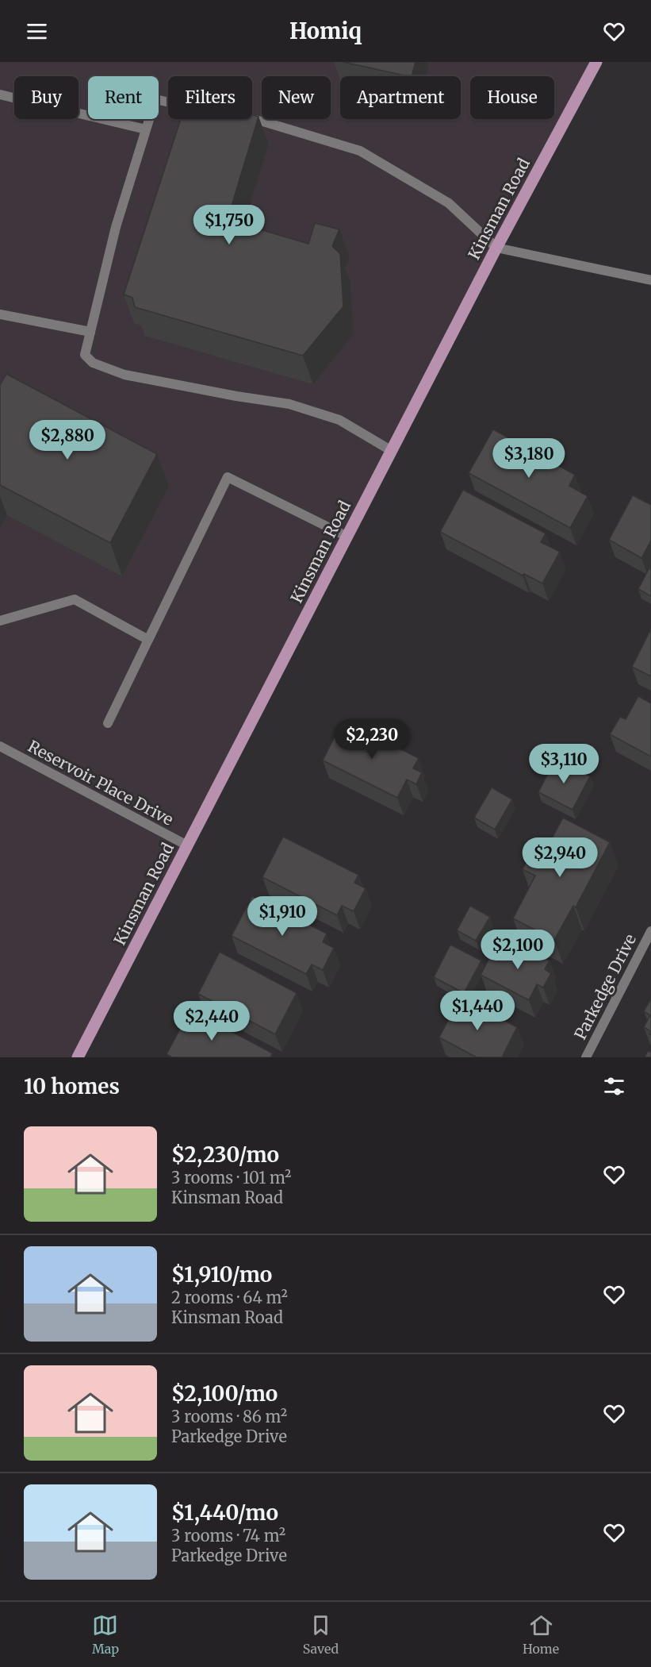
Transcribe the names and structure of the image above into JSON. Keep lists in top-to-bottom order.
{
  "streets": {
    "main road": ["Kinsman Road"],
    "street": ["Reservoir Place Drive", "Parkedge Drive"]
  },
  "crossings": [
    ["Kinsman Road", "Reservoir Place Drive"]
  ],
  "page": {
    "header": "Homiq",
    "chip": [
      "Buy",
      "Rent",
      "Filters",
      "New",
      "Apartment",
      "House"
    ],
    "price": [
      "$1,750",
      "$2,880",
      "$3,180",
      "$2,230",
      "$3,110",
      "$2,940",
      "$1,910",
      "$2,100",
      "$1,440",
      "$2,440"
    ],
    "heading": "10 homes",
    "list": [
      {
        "name": "$2,230/mo",
        "note": "3 rooms · 101 m² · Kinsman Road"
      },
      {
        "name": "$1,910/mo",
        "note": "2 rooms · 64 m² · Kinsman Road"
      },
      {
        "name": "$2,100/mo",
        "note": "3 rooms · 86 m² · Parkedge Drive"
      },
      {
        "name": "$1,440/mo",
        "note": "3 rooms · 74 m² · Parkedge Drive"
      }
    ],
    "tabs": ["Map", "Saved", "Home"]
  }
}
